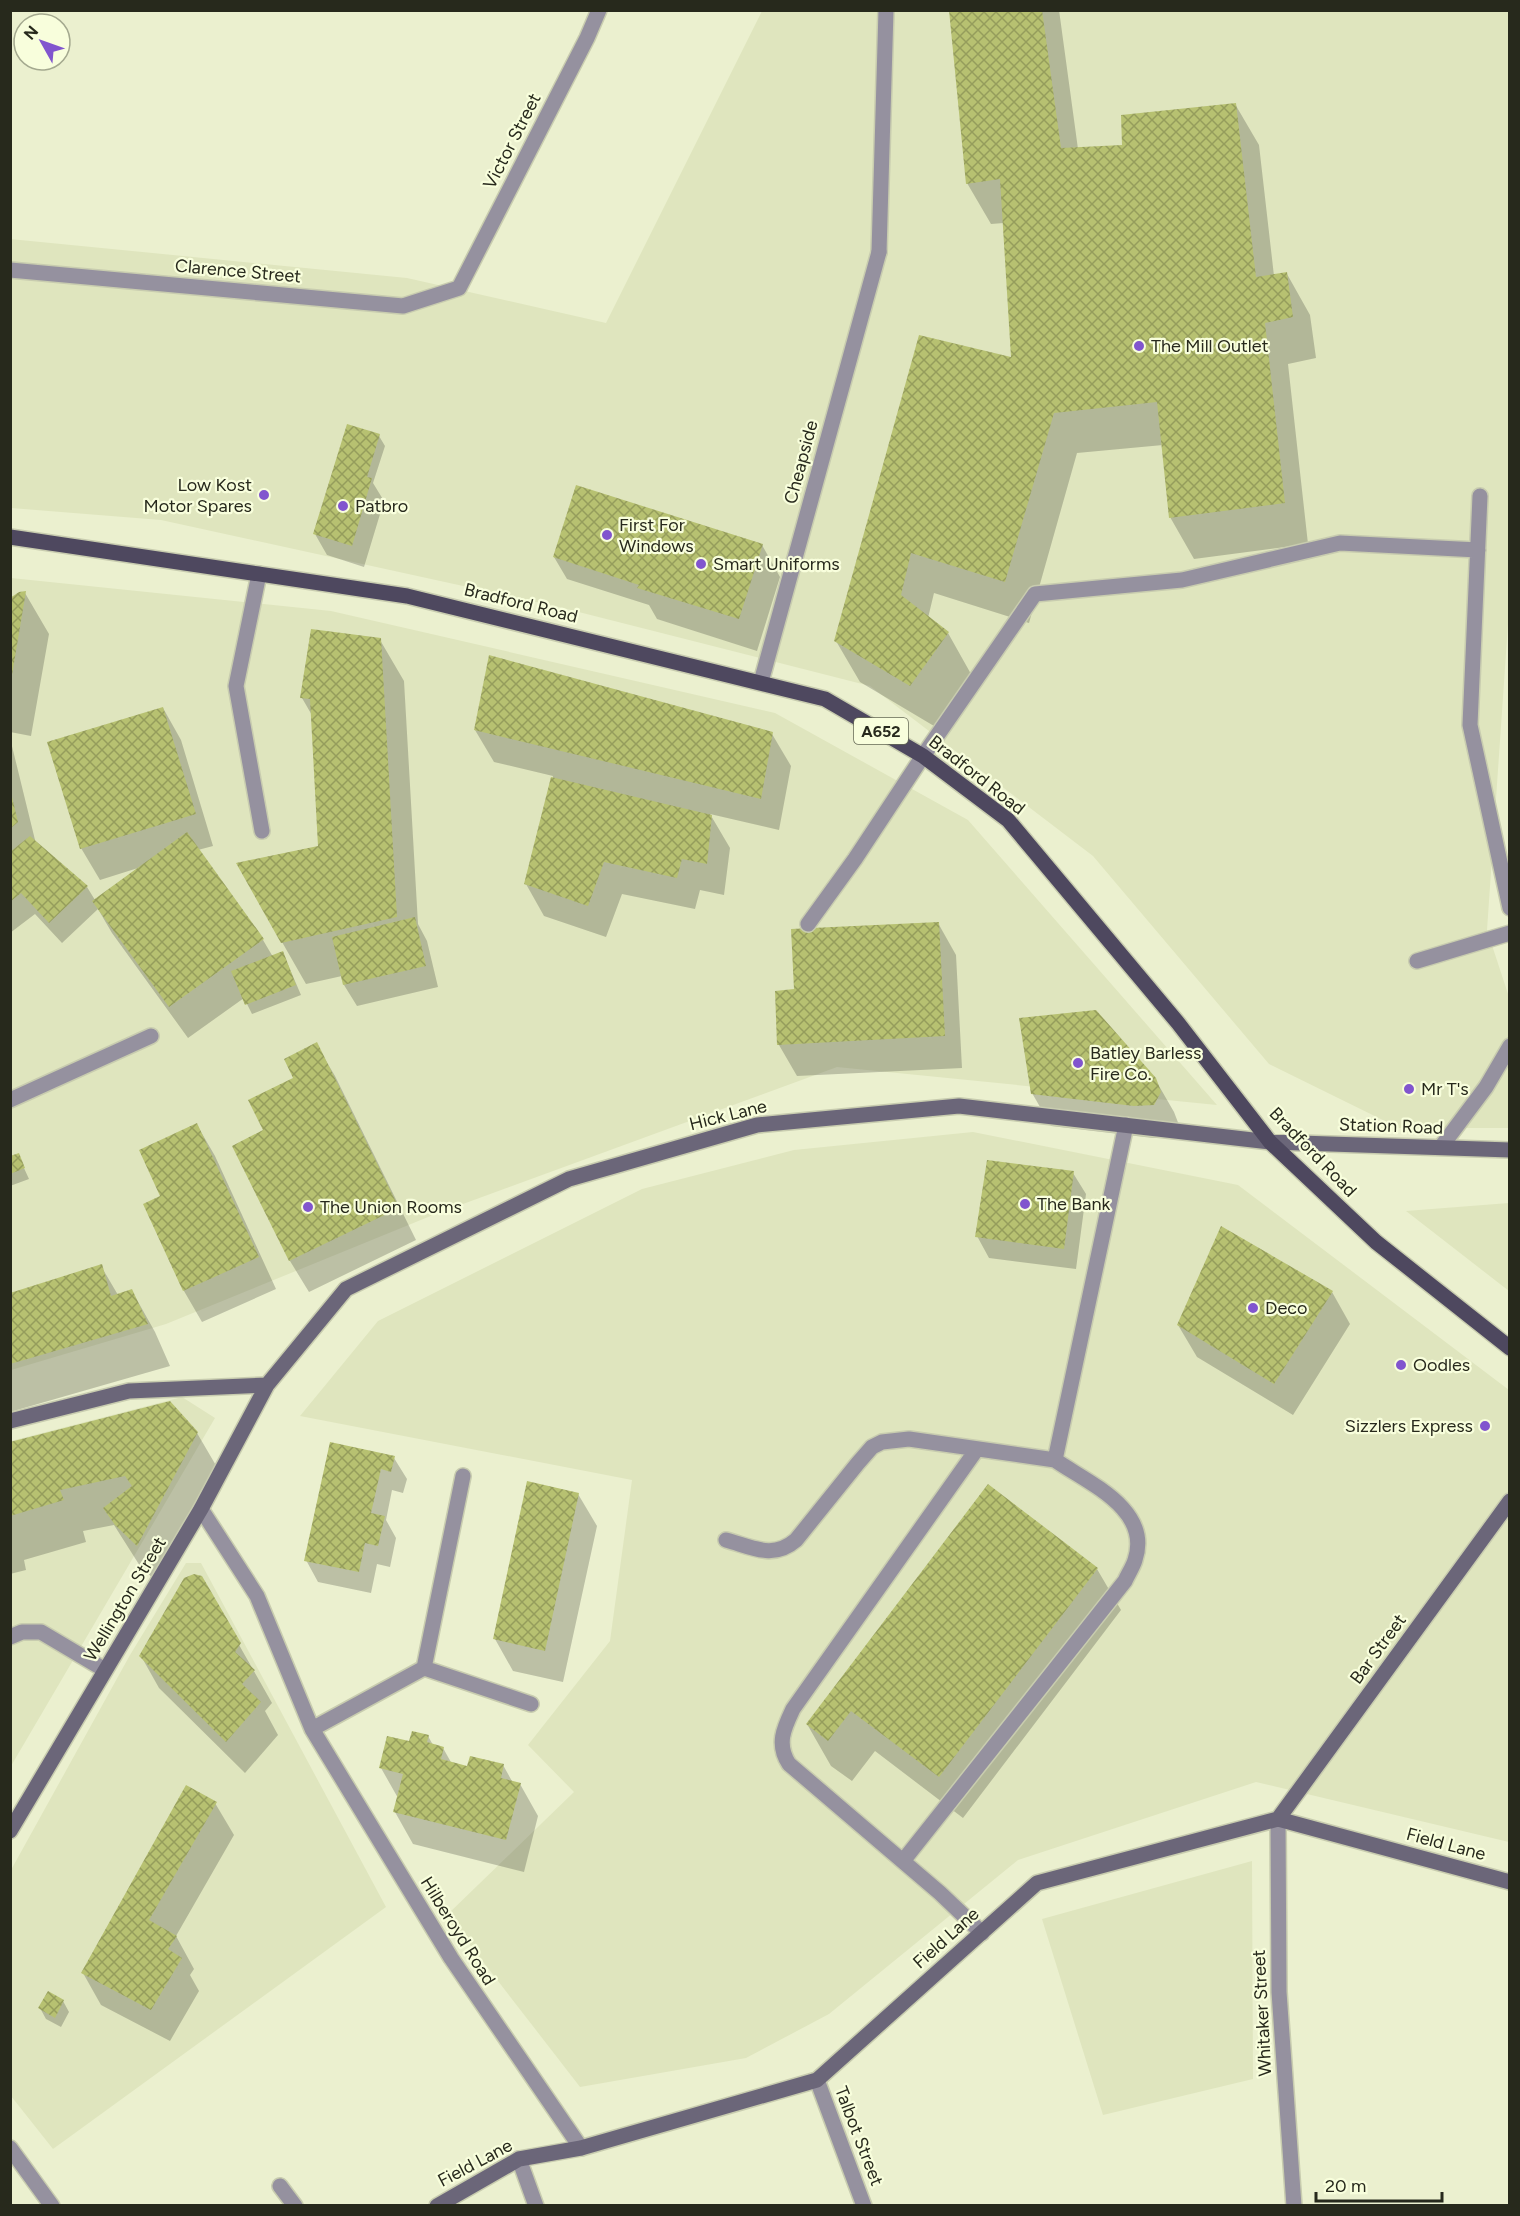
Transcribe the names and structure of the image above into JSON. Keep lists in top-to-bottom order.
{
  "streets": {
    "main road": ["Bradford Road", "A652"],
    "street": [
      "Victor Street",
      "Clarence Street",
      "Cheapside",
      "Hick Lane",
      "Station Road",
      "Wellington Street",
      "Bar Street",
      "Field Lane",
      "Hilberoyd Road",
      "Whitaker Street",
      "Talbot Street"
    ]
  },
  "crossings": [
    ["Victor Street", "Clarence Street"],
    ["Cheapside", "Bradford Road"],
    ["Bradford Road", "Hick Lane"],
    ["Bradford Road", "Station Road"],
    ["Hick Lane", "Station Road"],
    ["Hick Lane", "Wellington Street"],
    ["Wellington Street", "Hilberoyd Road"],
    ["Bar Street", "Field Lane"],
    ["Bar Street", "Whitaker Street"],
    ["Field Lane", "Hilberoyd Road"],
    ["Field Lane", "Whitaker Street"],
    ["Field Lane", "Talbot Street"]
  ],
  "places": [
    "The Mill Outlet",
    "Low Kost Motor Spares",
    "Patbro",
    "First For Windows",
    "Smart Uniforms",
    "Batley Barless Fire Co.",
    "Mr T's",
    "The Bank",
    "The Union Rooms",
    "Deco",
    "Oodles",
    "Sizzlers Express"
  ],
  "scale_bar": "20 m",
  "north": "top left"
}
